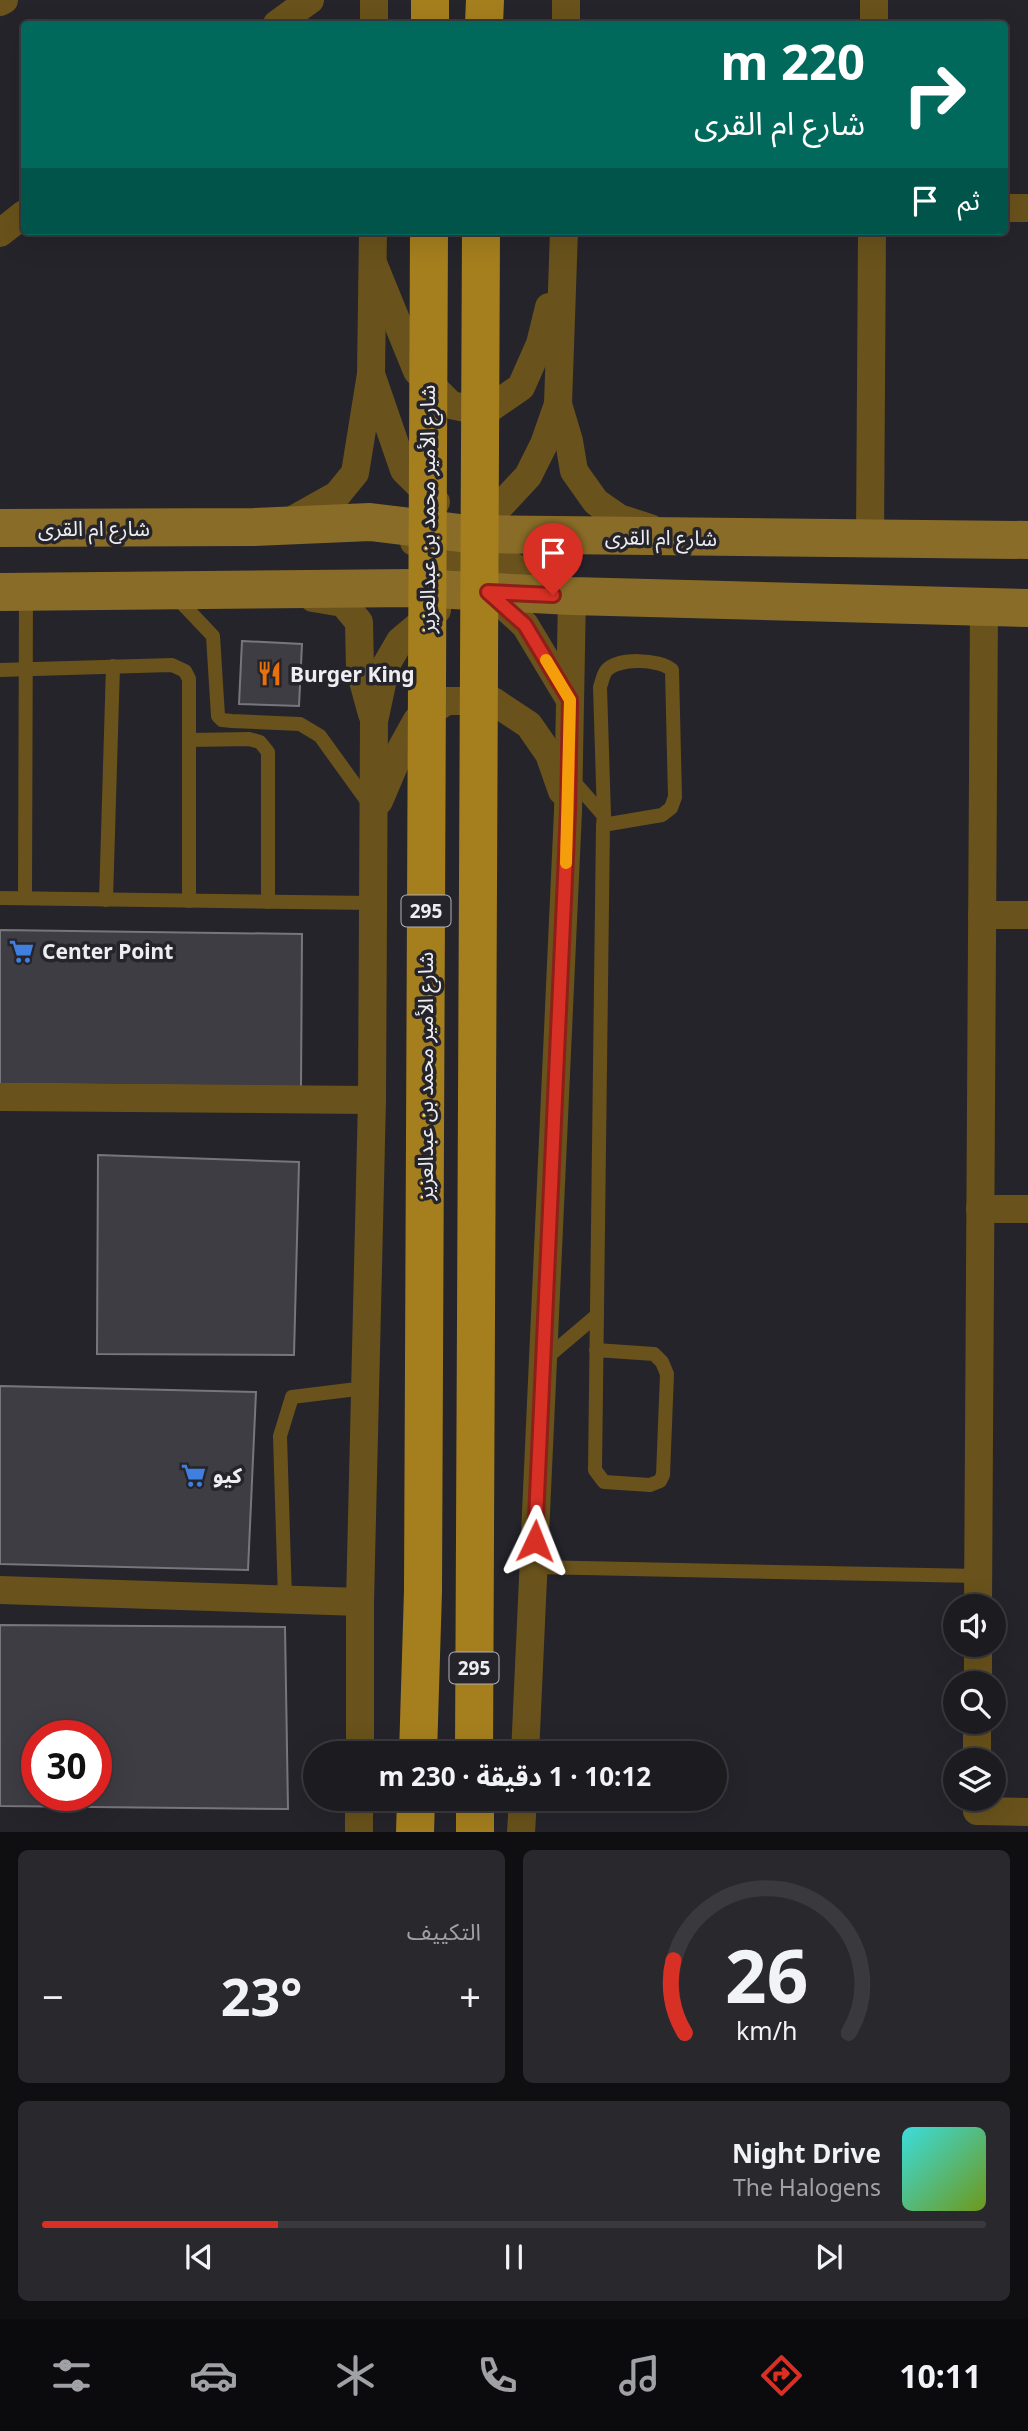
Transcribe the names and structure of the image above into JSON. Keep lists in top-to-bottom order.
{
  "streets": {
    "main road": ["شارع الأمير محمد بن عبدالعزيز", "شارع ام القرى", "295"]
  },
  "places": {
    "restaurant": ["Burger King"],
    "supermarket": ["Center Point", "كيو"]
  },
  "page": {
    "turn": ["220 m", "شارع ام القرى"],
    "then": "ثم",
    "limit": "30",
    "trip": "10:12 · 1 دقيقة · 230 m",
    "tile": "التكييف",
    "heat": ["−", "23°", "+"],
    "song": ["Night Drive", "The Halogens"],
    "tabs": "10:11",
    "gauge": ["26", "km/h"]
  }
}
